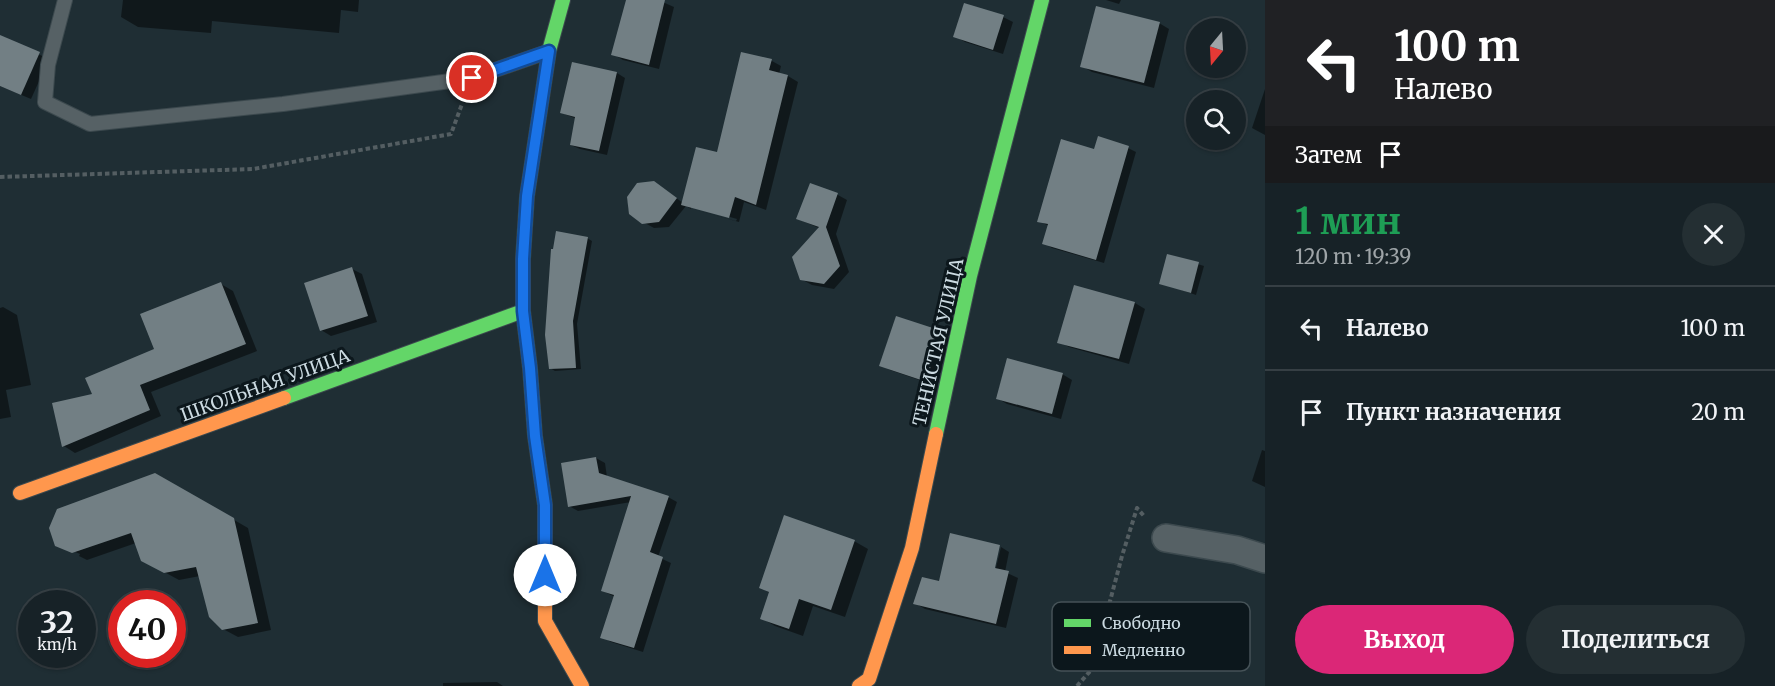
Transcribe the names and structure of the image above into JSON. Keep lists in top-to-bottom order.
{
  "streets": {
    "street": ["ТЕНИСТАЯ УЛИЦА", "ШКОЛЬНАЯ УЛИЦА"]
  },
  "legend": ["Свободно", "Медленно"],
  "north": "bottom",
  "page": {
    "turn": ["100 m", "Налево"],
    "then": "Затем",
    "heading": ["1 мин", "120 m · 19:39"],
    "list": [
      {
        "name": "Налево",
        "value": "100 m"
      },
      {
        "name": "Пункт назначения",
        "value": "20 m"
      }
    ],
    "speed": "32 km/h",
    "limit": "40",
    "buttons": ["Выход", "Поделиться"]
  }
}
